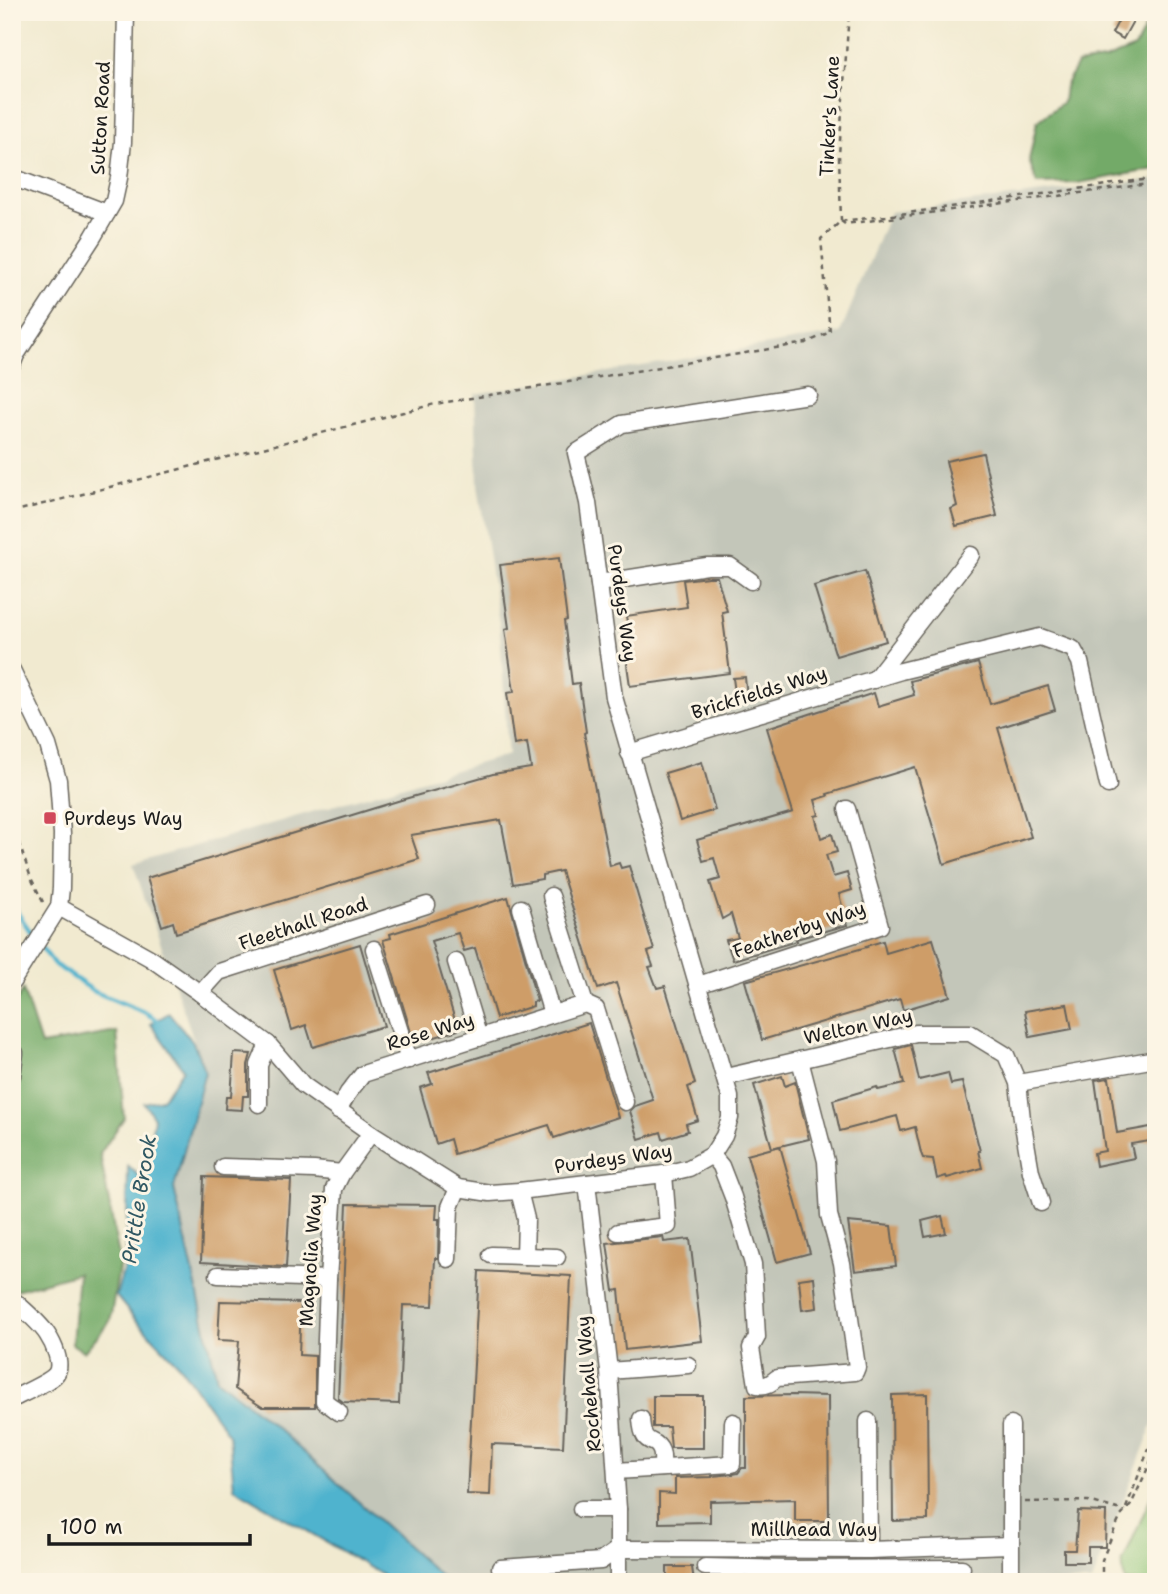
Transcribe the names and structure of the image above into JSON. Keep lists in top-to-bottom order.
{
  "streets": {
    "street": [
      "Sutton Road",
      "Purdeys Way",
      "Brickfields Way",
      "Fleethall Road",
      "Featherby Way",
      "Welton Way",
      "Rose Way",
      "Magnolia Way",
      "Rochehall Way",
      "Millhead Way"
    ],
    "path": ["Tinker's Lane"]
  },
  "crossings": [
    ["Purdeys Way", "Brickfields Way"],
    ["Purdeys Way", "Fleethall Road"],
    ["Purdeys Way", "Featherby Way"],
    ["Purdeys Way", "Welton Way"],
    ["Purdeys Way", "Rose Way"],
    ["Purdeys Way", "Magnolia Way"],
    ["Purdeys Way", "Rochehall Way"],
    ["Rochehall Way", "Millhead Way"]
  ],
  "water": ["Prittle Brook"],
  "places": {
    "transit": ["Purdeys Way"]
  },
  "scale_bar": "100 m"
}
